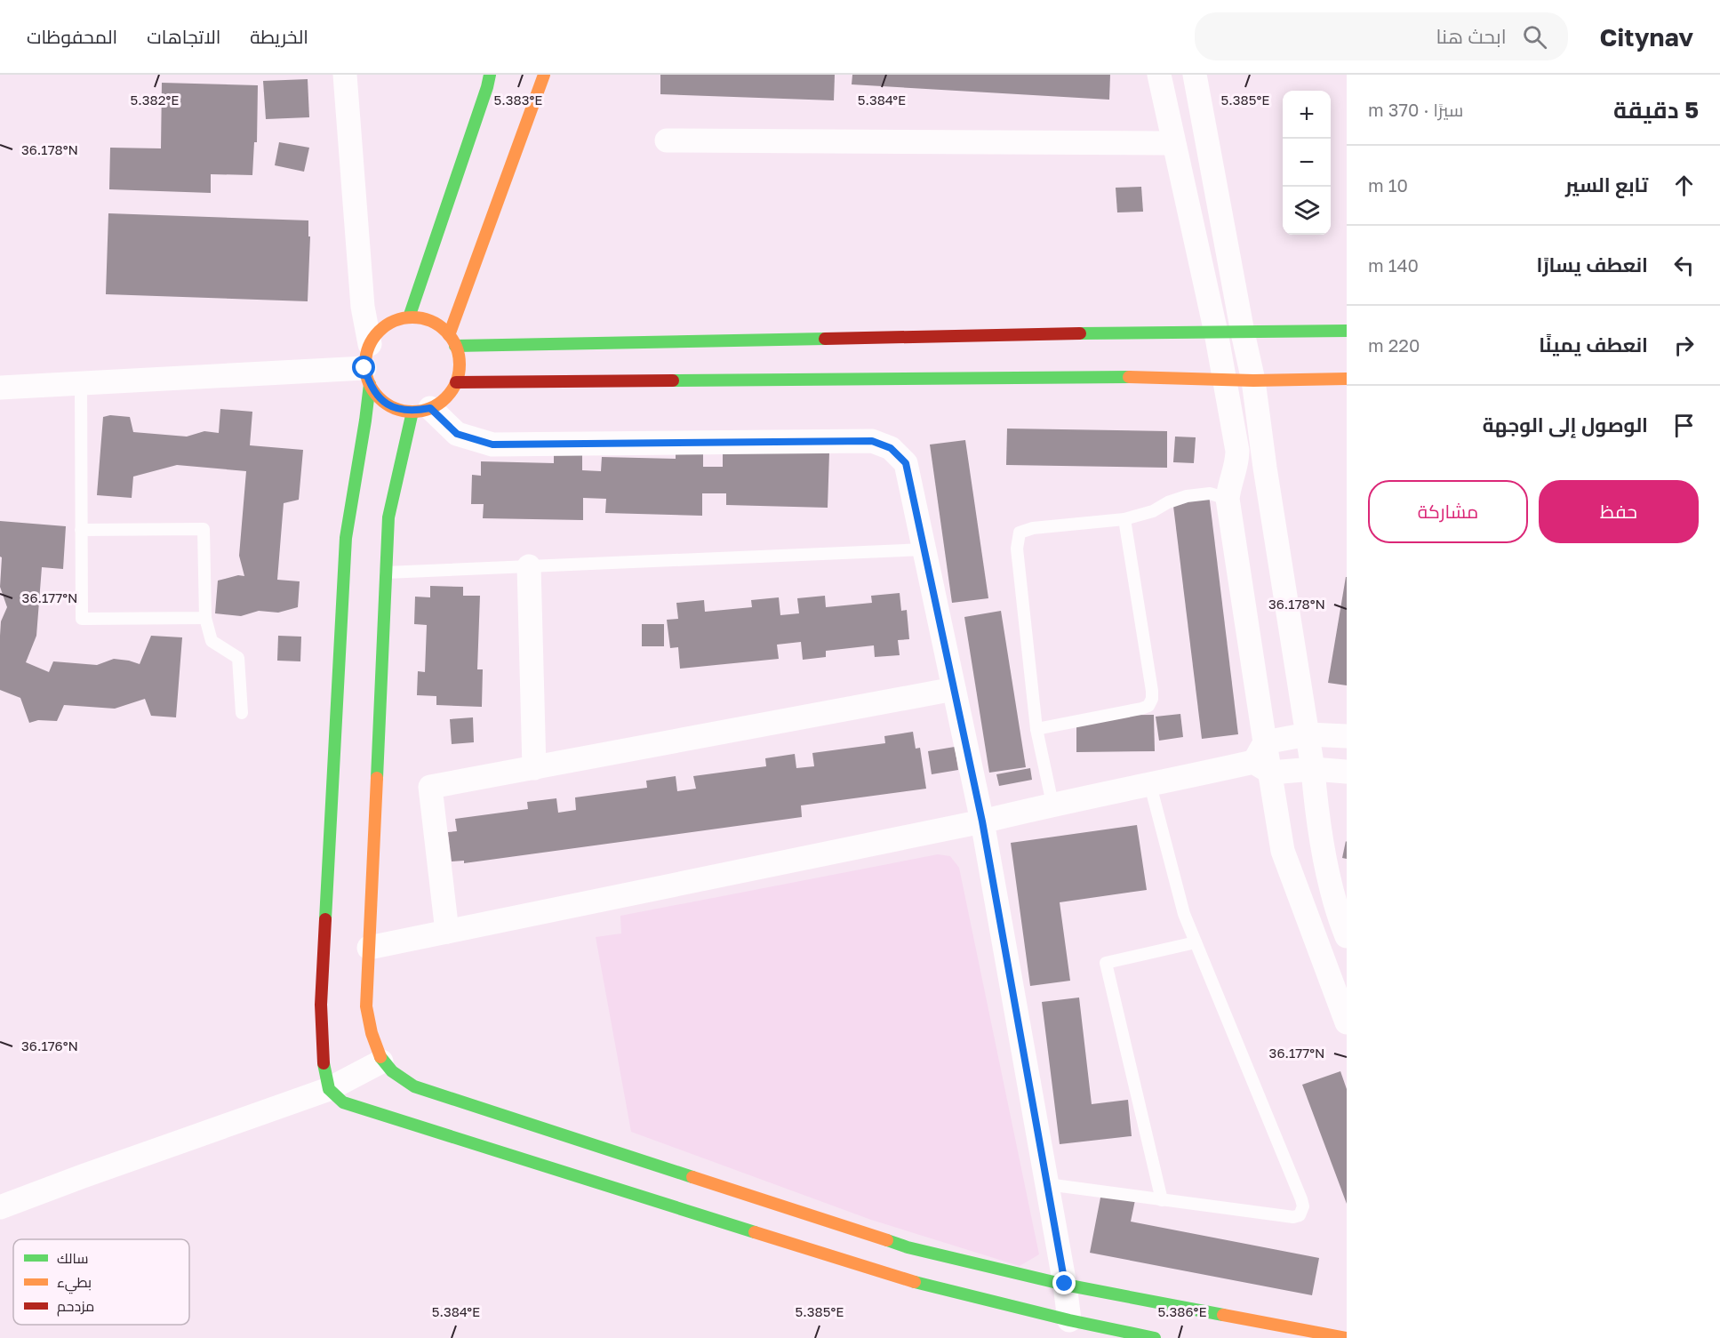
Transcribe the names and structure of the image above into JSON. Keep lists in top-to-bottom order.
{
  "legend": ["سالك", "بطيء", "مزدحم"],
  "page": {
    "header": "Citynav",
    "search": "ابحث هنا",
    "nav": ["الخريطة", "الاتجاهات", "المحفوظات"],
    "heading": ["5 دقيقة", "سيرًا · 370 m"],
    "map_buttons": ["+", "−"],
    "list": [
      ["تابع السير", "10 m"],
      ["انعطف يسارًا", "140 m"],
      ["انعطف يمينًا", "220 m"],
      "الوصول إلى الوجهة"
    ],
    "buttons": ["حفظ", "مشاركة"]
  },
  "coordinates": [
    "5.382°E",
    "5.385°E",
    "5.383°E",
    "5.384°E",
    "36.178°N",
    "36.177°N",
    "36.176°N",
    "5.386°E"
  ]
}
